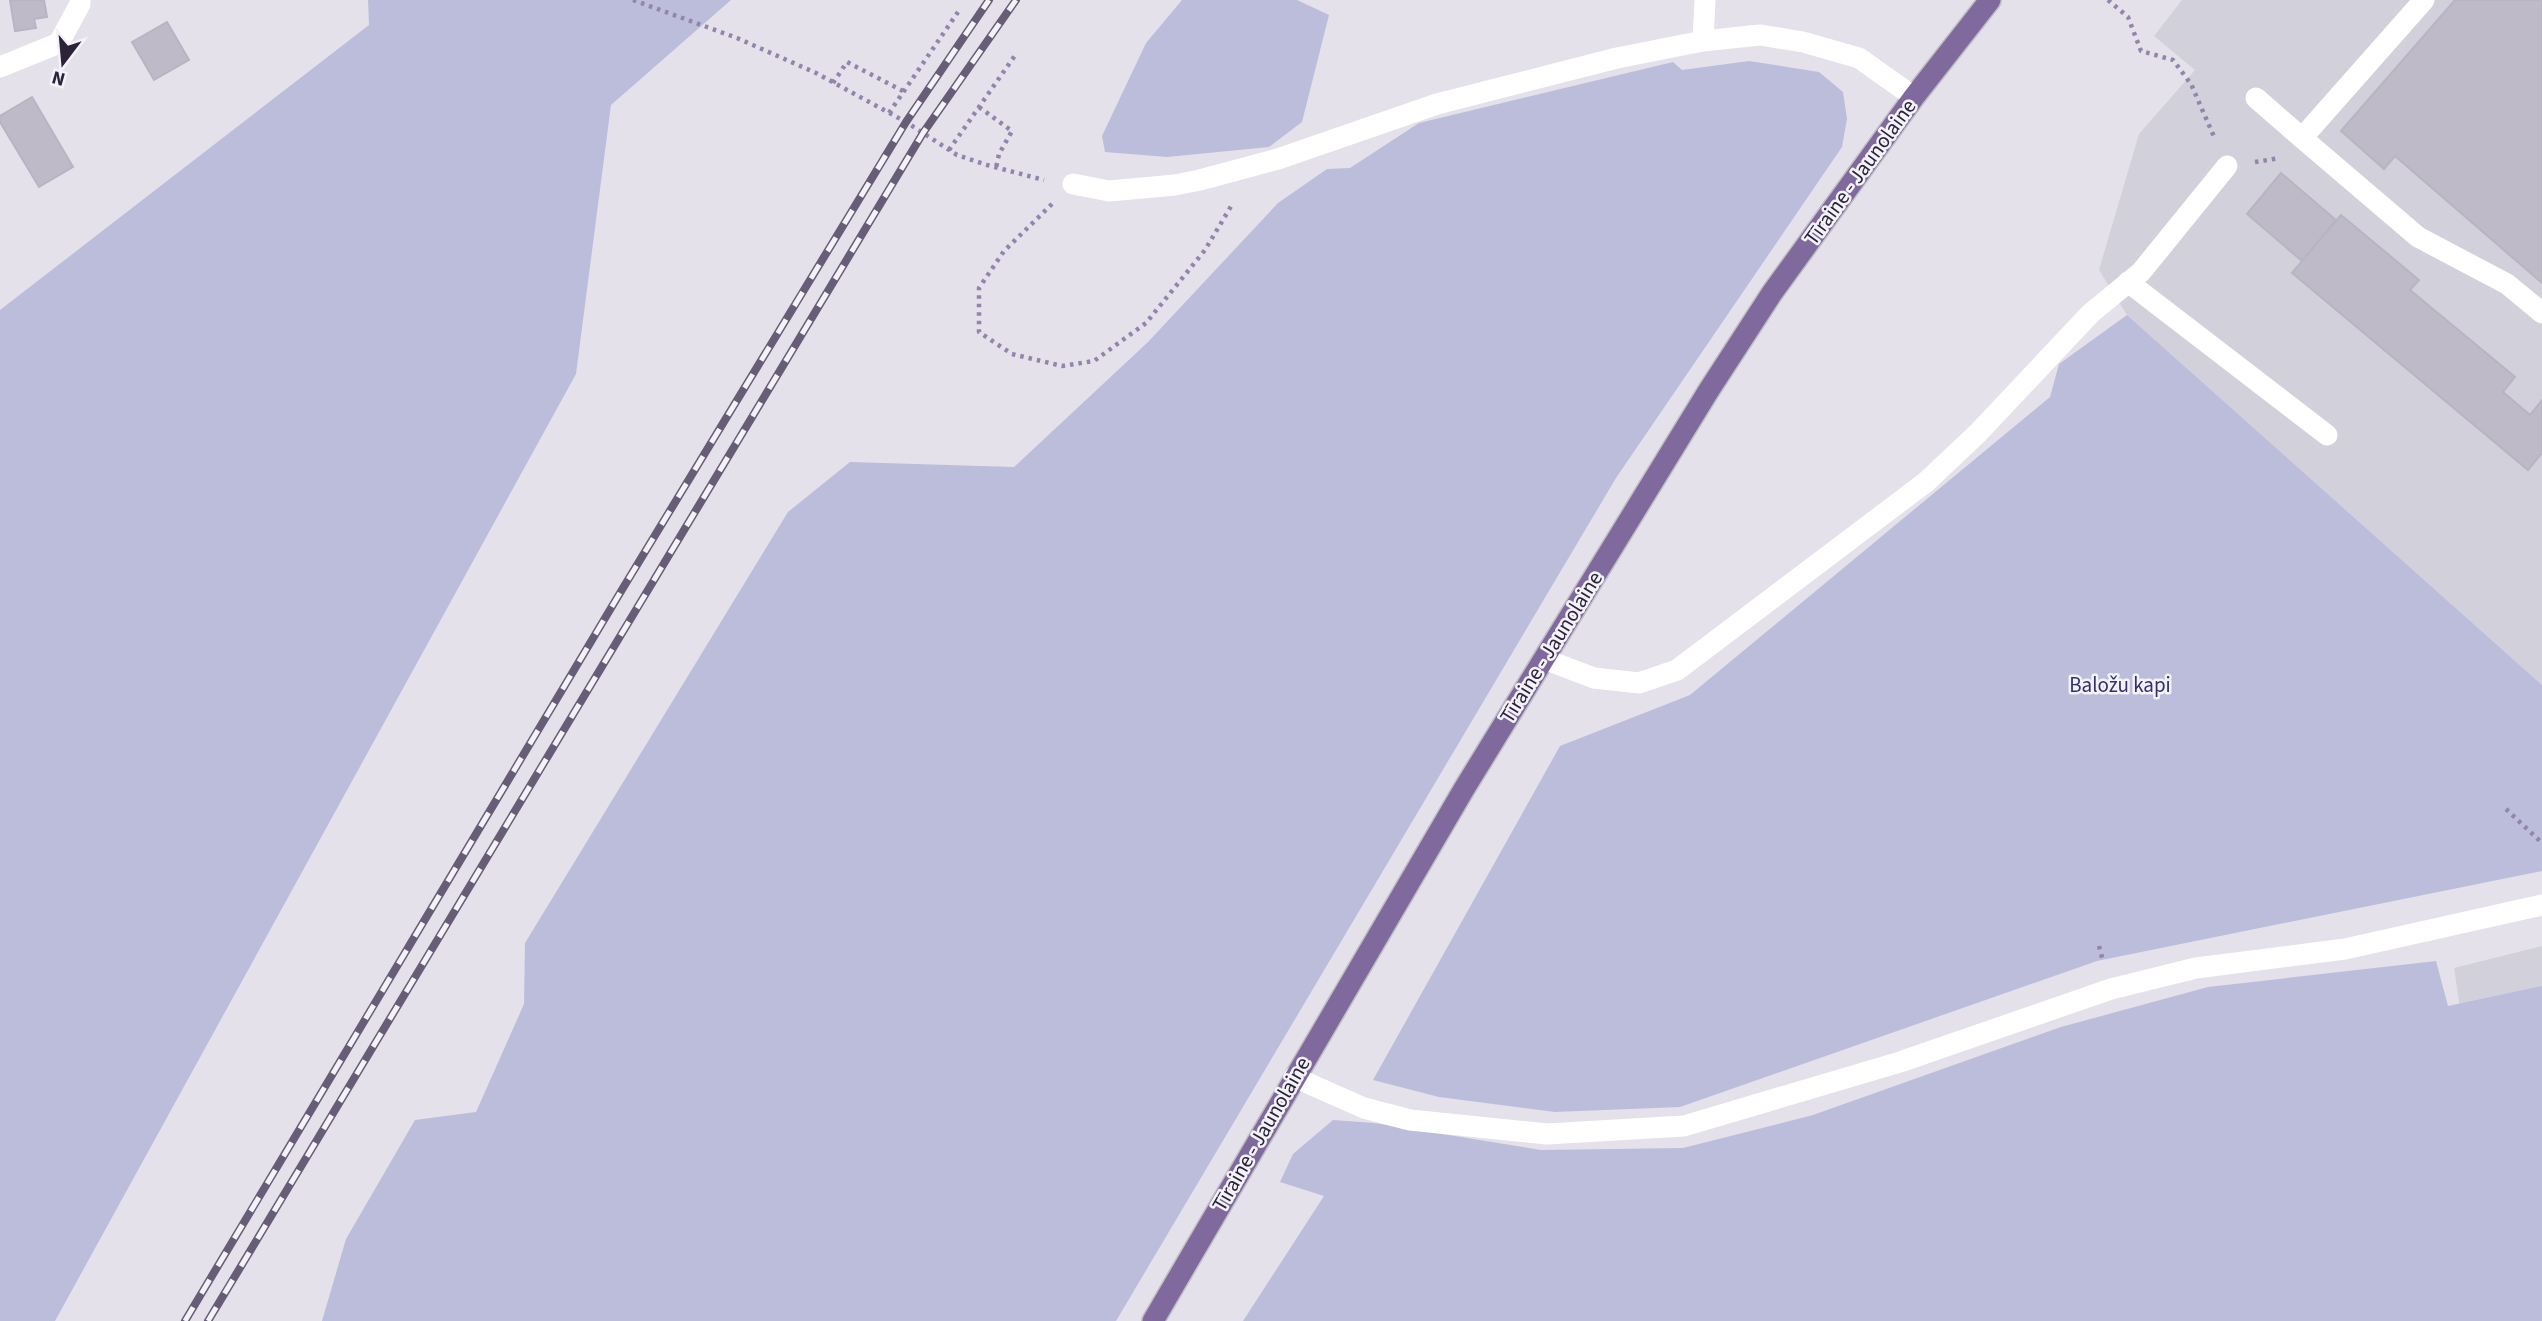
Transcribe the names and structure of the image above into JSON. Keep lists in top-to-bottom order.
{
  "streets": {
    "main road": ["Tīraine - Jaunolaine"]
  },
  "parks": ["Baložu kapi"],
  "north": "bottom"
}
